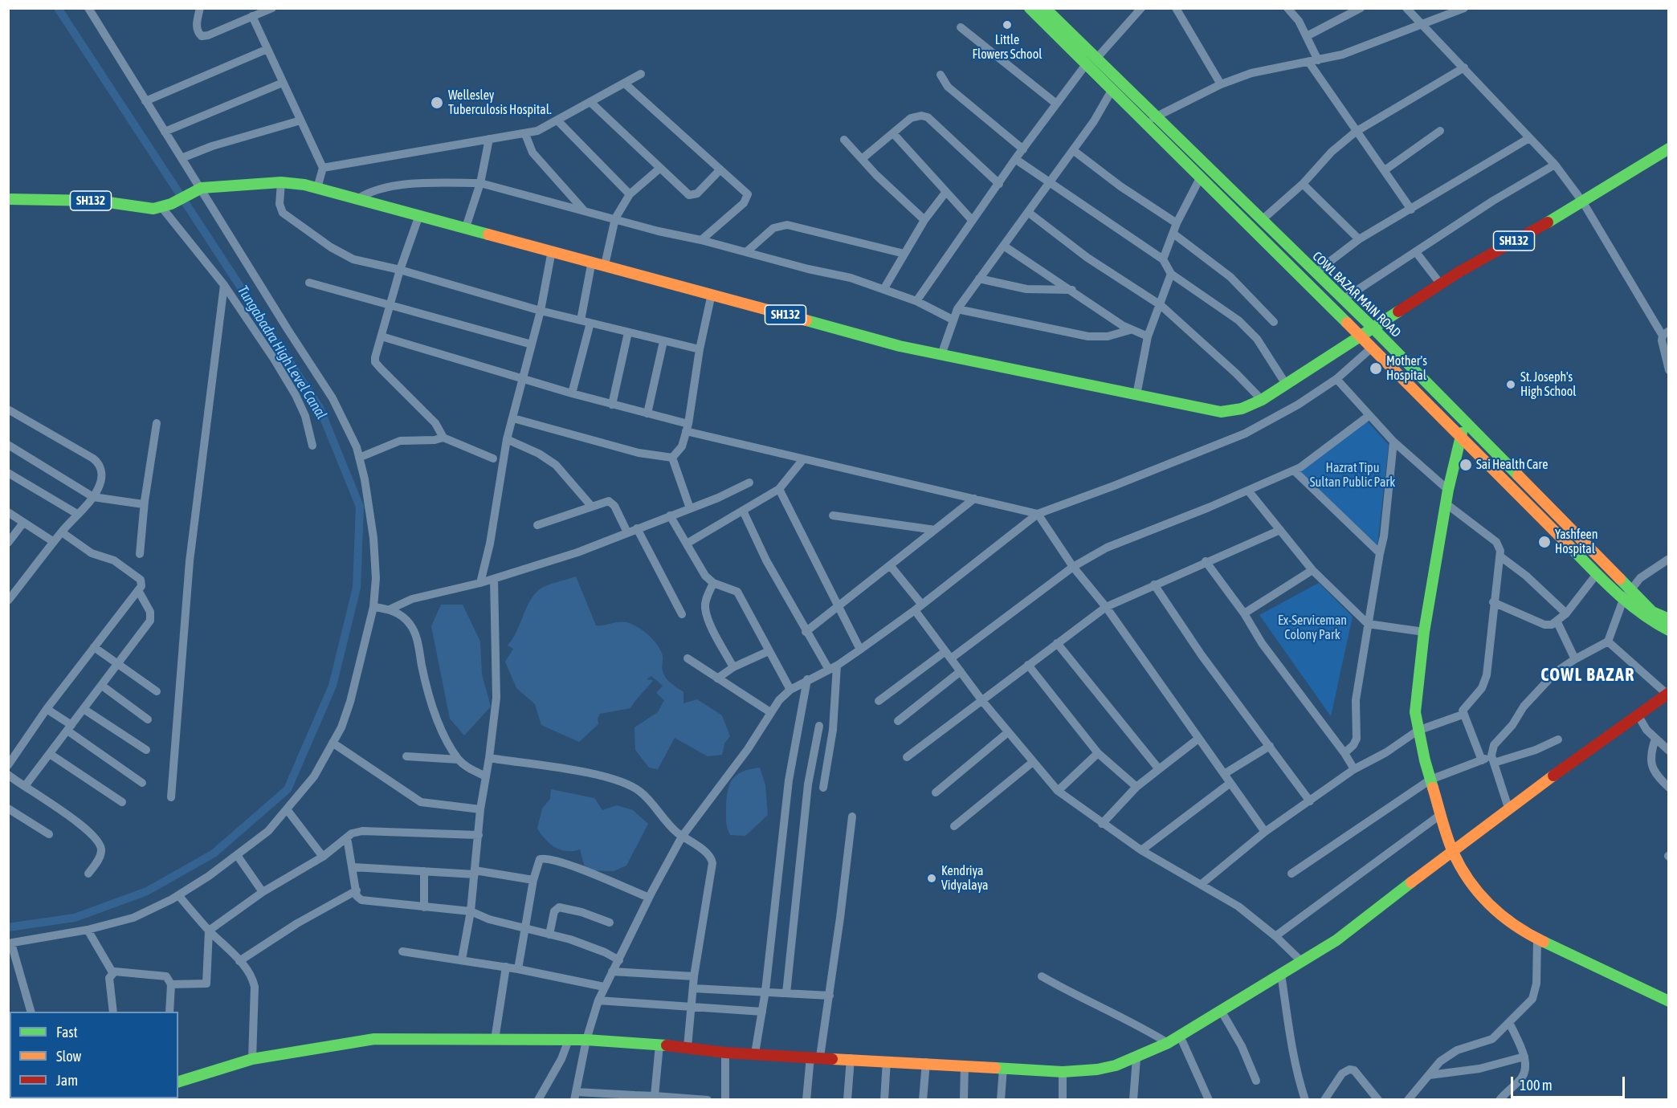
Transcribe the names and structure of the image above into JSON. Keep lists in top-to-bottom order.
{
  "streets": {
    "street": ["SH132", "COWL BAZAR MAIN ROAD"]
  },
  "crossings": [
    ["SH132", "COWL BAZAR MAIN ROAD"]
  ],
  "districts": ["COWL BAZAR"],
  "water": ["Tungabadra High Level Canal"],
  "parks": ["Hazrat Tipu Sultan Public Park", "Ex-Serviceman Colony Park"],
  "places": [
    "Little Flowers School",
    "Wellesley Tuberculosis Hospital.",
    "Mother's Hospital",
    "St. Joseph's High School",
    "Sai Health Care",
    "Yashfeen Hospital",
    "Kendriya Vidyalaya"
  ],
  "legend": ["Fast", "Slow", "Jam"],
  "scale_bar": "100 m"
}
